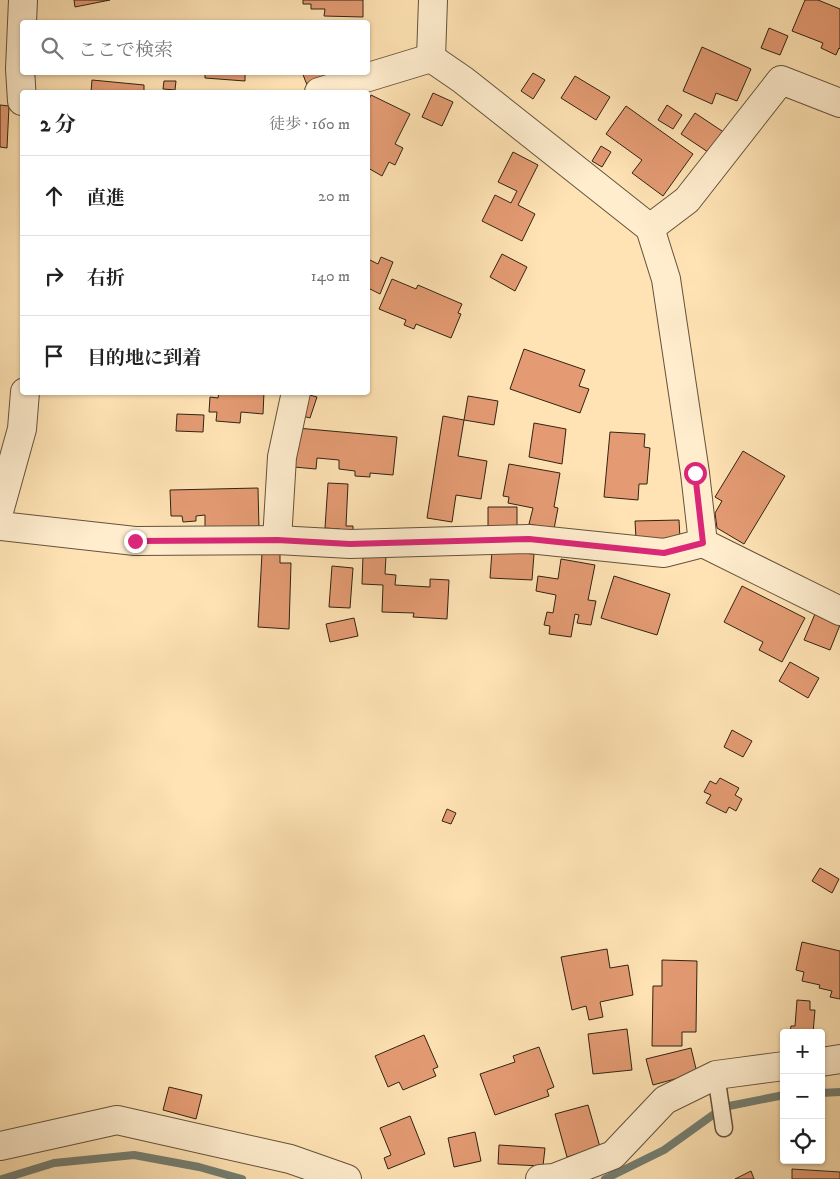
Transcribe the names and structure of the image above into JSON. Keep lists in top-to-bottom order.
{
  "page": {
    "search": "ここで検索",
    "heading": ["2 分", "徒歩 · 160 m"],
    "list": [
      ["直進", "20 m"],
      ["右折", "140 m"],
      "目的地に到着"
    ],
    "map_buttons": ["+", "−"]
  }
}
